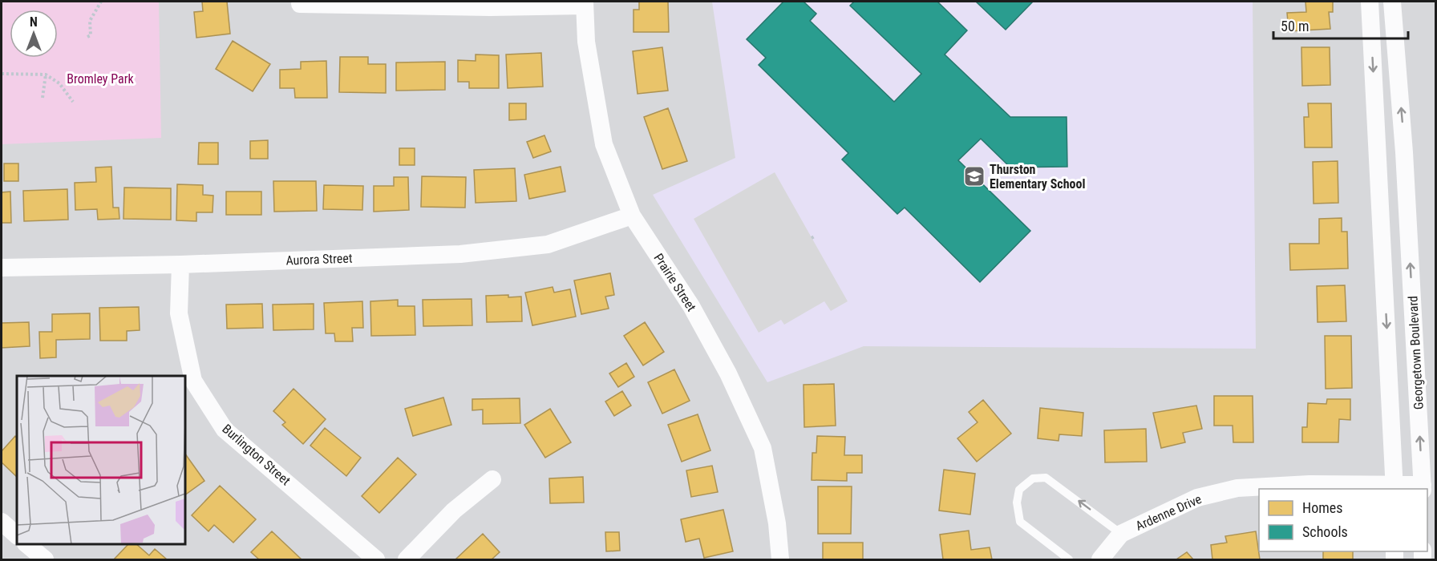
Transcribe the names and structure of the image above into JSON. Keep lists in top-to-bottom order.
{
  "streets": {
    "street": [
      "Aurora Street",
      "Prairie Street",
      "Georgetown Boulevard",
      "Burlington Street",
      "Ardenne Drive"
    ]
  },
  "crossings": [
    ["Aurora Street", "Prairie Street"],
    ["Aurora Street", "Burlington Street"],
    ["Georgetown Boulevard", "Ardenne Drive"]
  ],
  "parks": ["Bromley Park"],
  "places": {
    "school or university": ["Thurston Elementary School"]
  },
  "legend": ["Homes", "Schools"],
  "scale_bar": "50 m",
  "north": "top"
}
